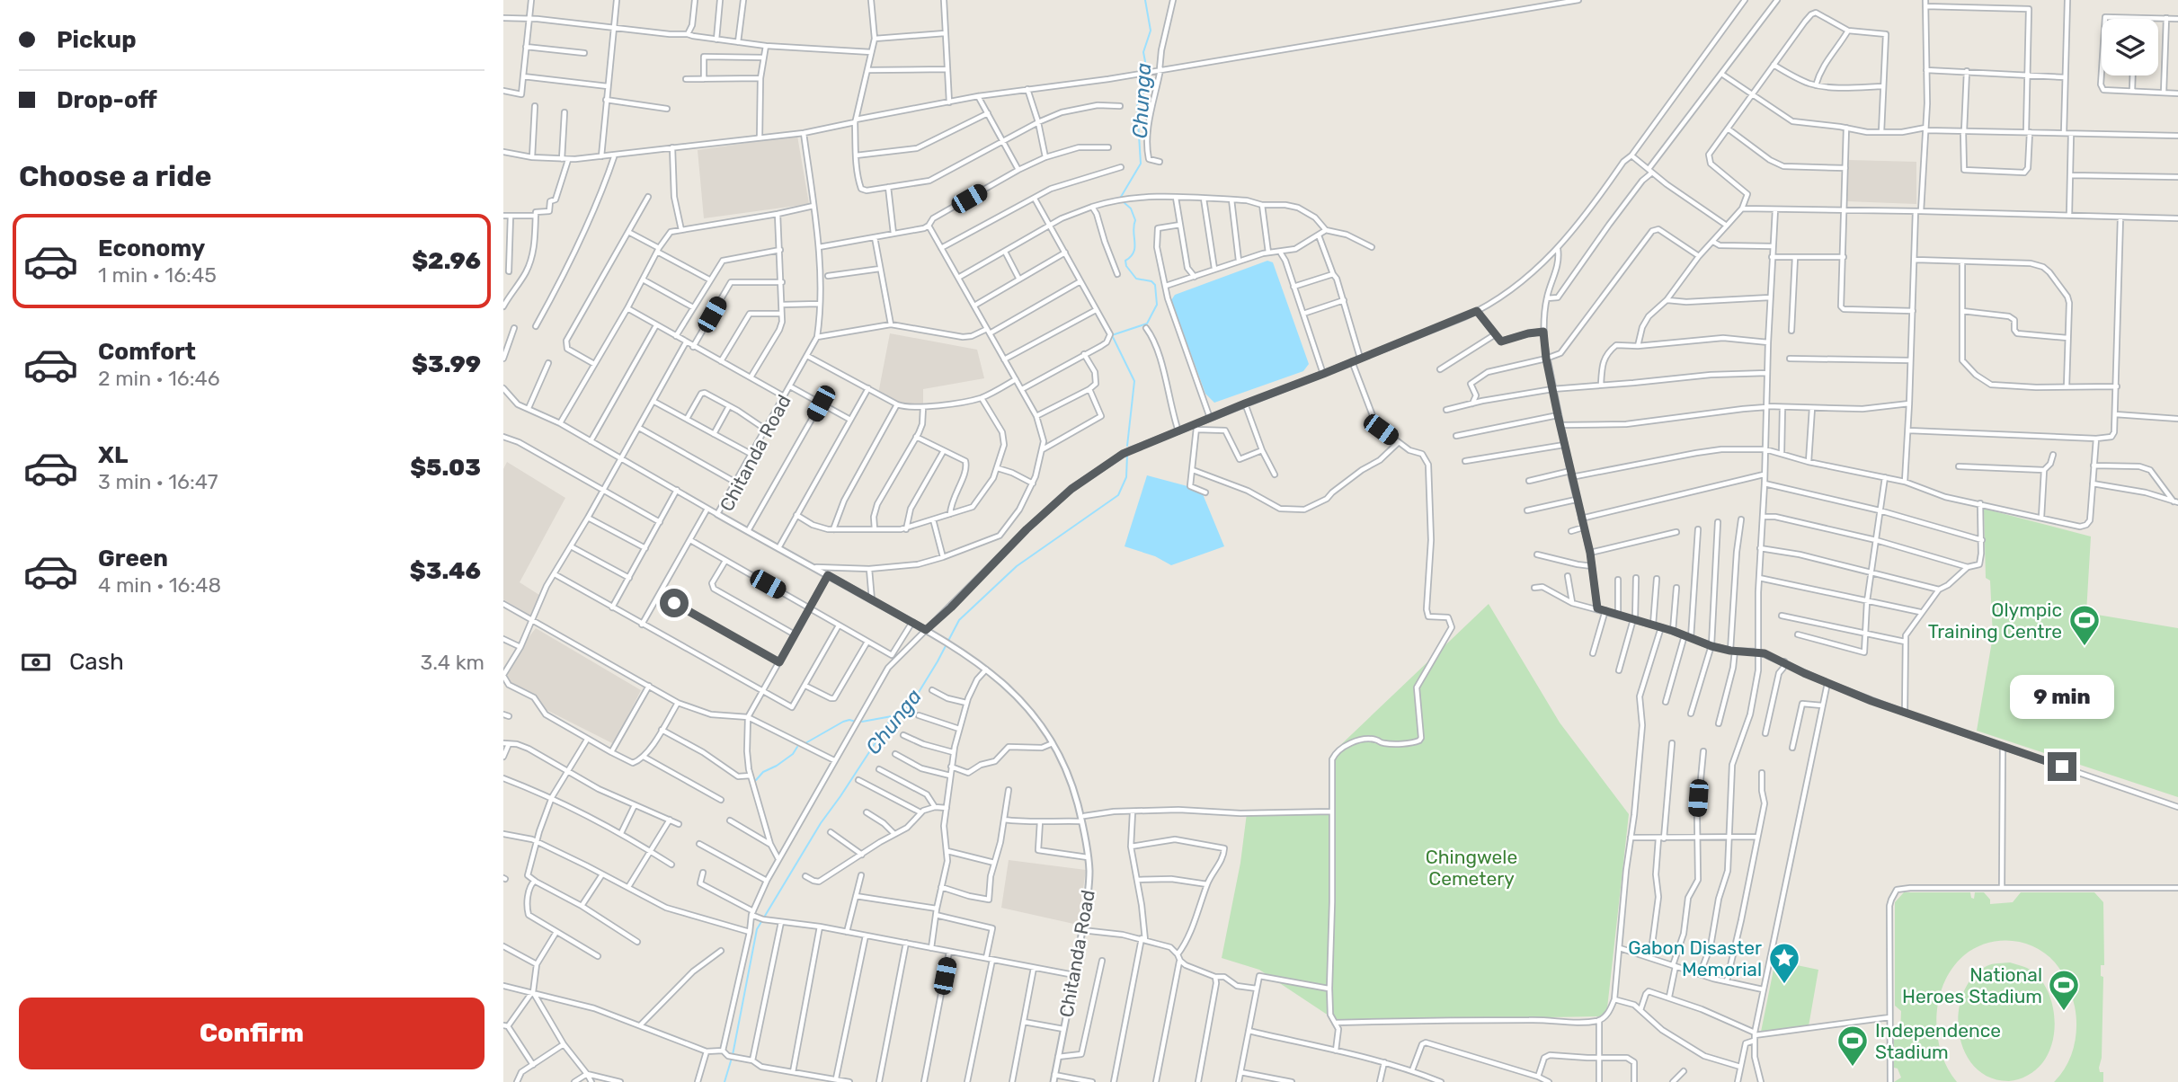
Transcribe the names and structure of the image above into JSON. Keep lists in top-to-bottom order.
{
  "streets": {
    "street": ["Chitanda Road"]
  },
  "water": ["Chunga"],
  "parks": ["Chingwele Cemetery"],
  "places": {
    "sports": ["Olympic Training Centre", "National Heroes Stadium", "Independence Stadium"],
    "place": ["Gabon Disaster Memorial"]
  },
  "page": {
    "banner": ["Pickup", "Drop-off"],
    "heading": "Choose a ride",
    "list": [
      {
        "name": "Economy",
        "note": "1 min · 16:45",
        "value": "$2.96"
      },
      {
        "name": "Comfort",
        "note": "2 min · 16:46",
        "value": "$3.99"
      },
      {
        "name": "XL",
        "note": "3 min · 16:47",
        "value": "$5.03"
      },
      {
        "name": "Green",
        "note": "4 min · 16:48",
        "value": "$3.46"
      }
    ],
    "pay": ["Cash", "3.4 km"],
    "bubble": "9 min",
    "buttons": "Confirm"
  }
}
